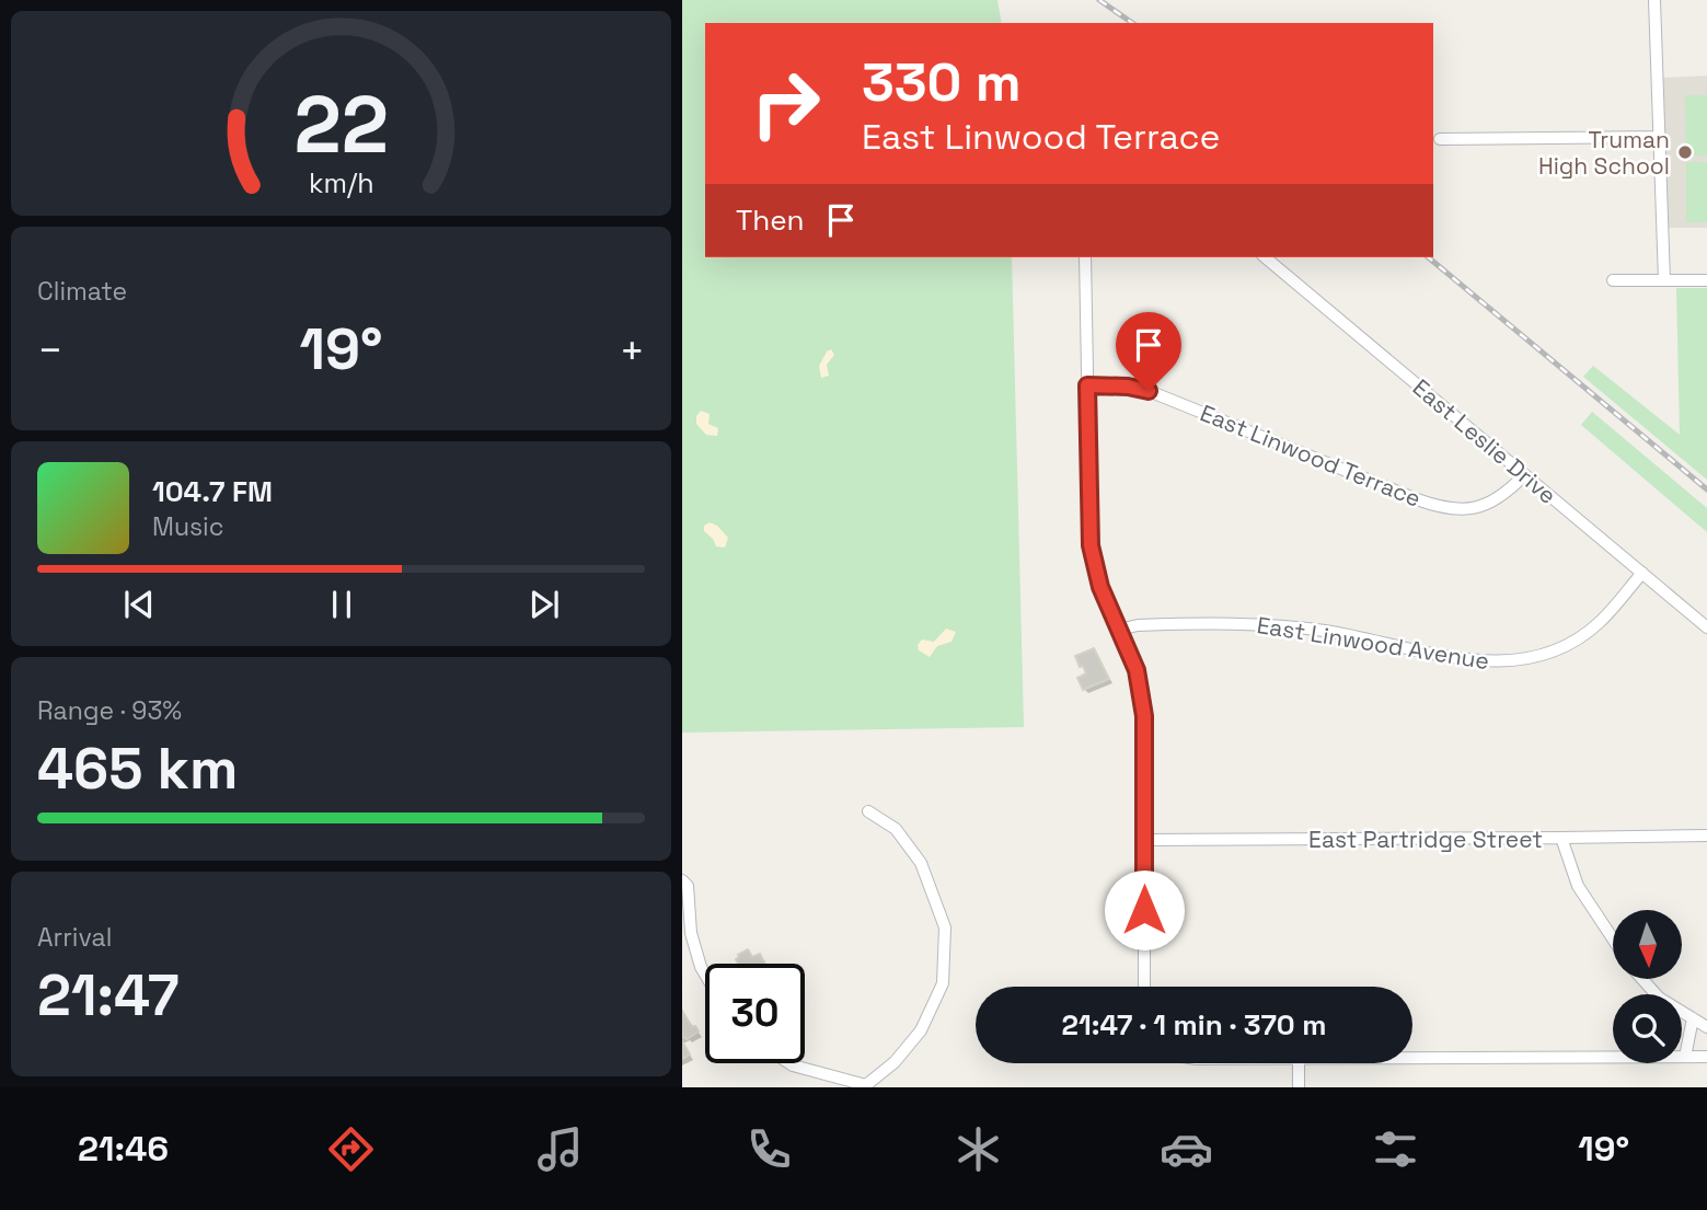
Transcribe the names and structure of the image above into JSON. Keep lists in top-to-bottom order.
{
  "streets": {
    "street": [
      "East Leslie Drive",
      "East Linwood Terrace",
      "East Linwood Avenue",
      "East Partridge Street"
    ]
  },
  "crossings": [
    ["East Leslie Drive", "East Linwood Terrace"],
    ["East Leslie Drive", "East Linwood Avenue"]
  ],
  "places": ["Truman High School"],
  "north": "bottom",
  "page": {
    "turn": ["330 m", "East Linwood Terrace"],
    "then": "Then",
    "tile": [
      "Climate",
      ["Range · 93%", "465 km"],
      ["Arrival", "21:47"]
    ],
    "heat": ["−", "19°", "+"],
    "song": ["104.7 FM", "Music"],
    "limit": "30",
    "trip": "21:47 · 1 min · 370 m",
    "tabs": ["21:46", "19°"],
    "gauge": ["22", "km/h"]
  }
}
